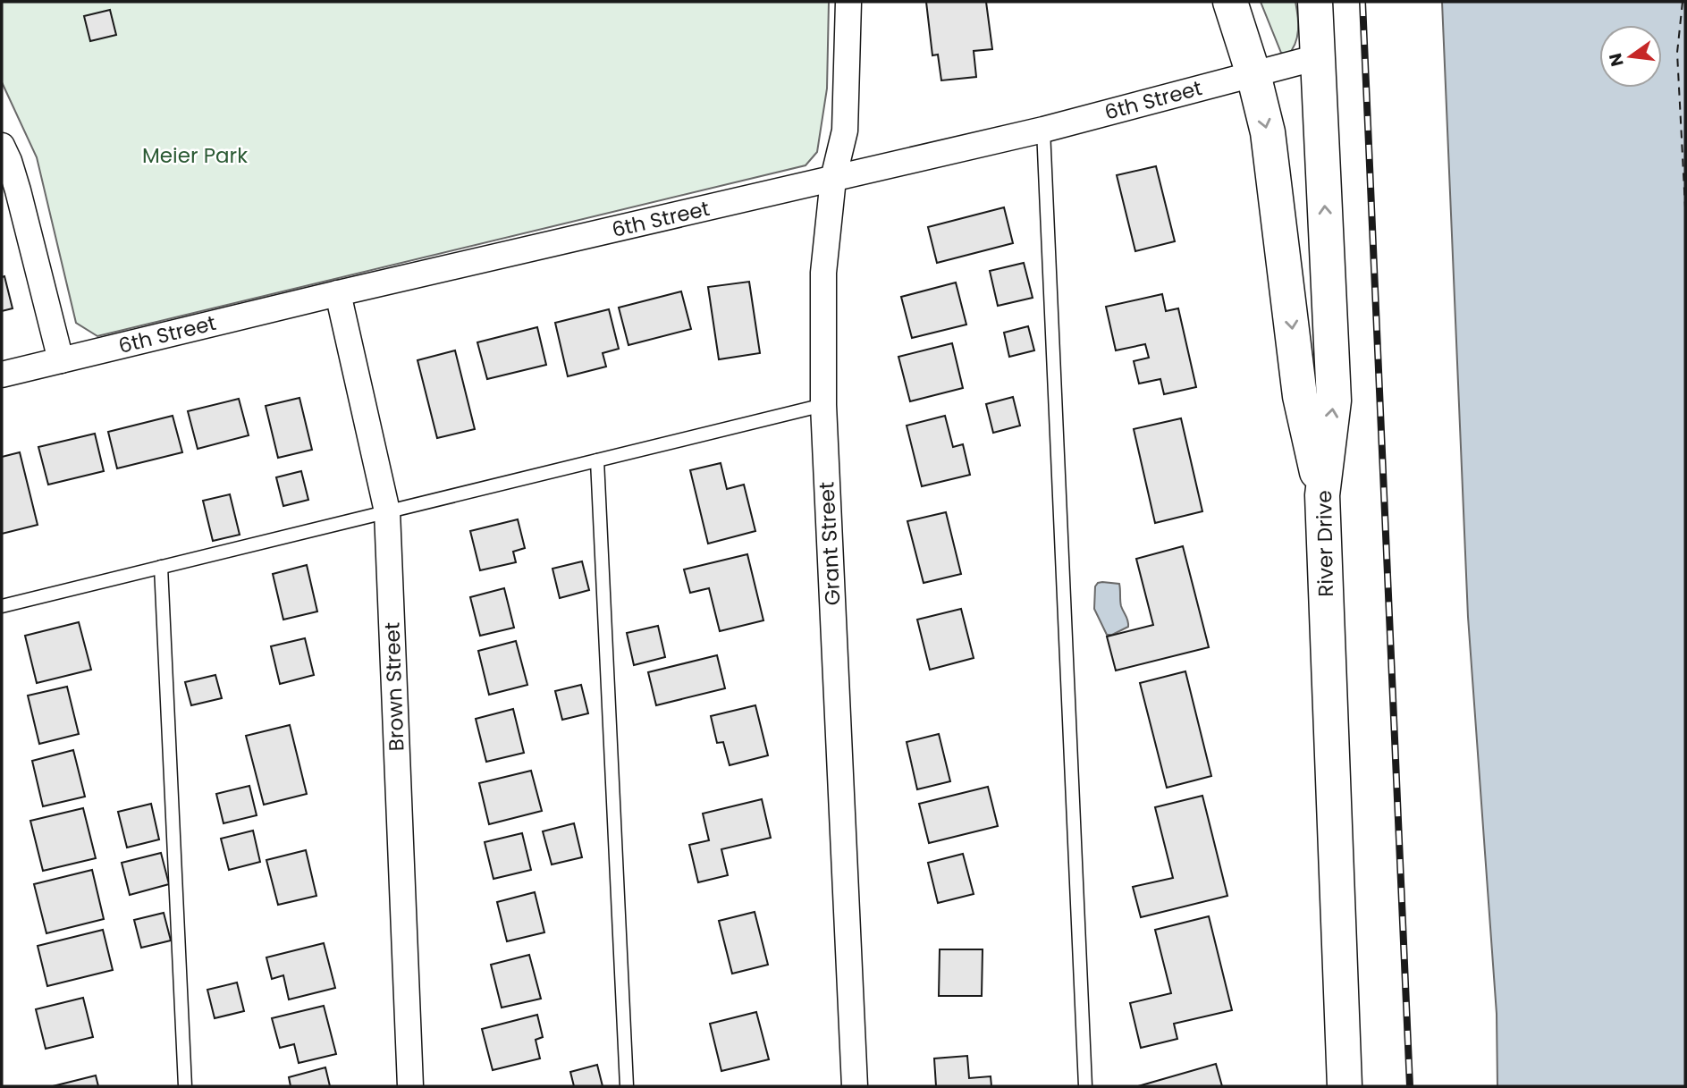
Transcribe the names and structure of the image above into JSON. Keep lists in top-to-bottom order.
{
  "streets": {
    "main road": ["River Drive"],
    "street": ["6th Street", "Grant Street", "Brown Street"]
  },
  "crossings": [
    ["6th Street", "Grant Street"],
    ["6th Street", "River Drive"],
    ["6th Street", "Brown Street"]
  ],
  "parks": ["Meier Park"],
  "north": "left"
}
